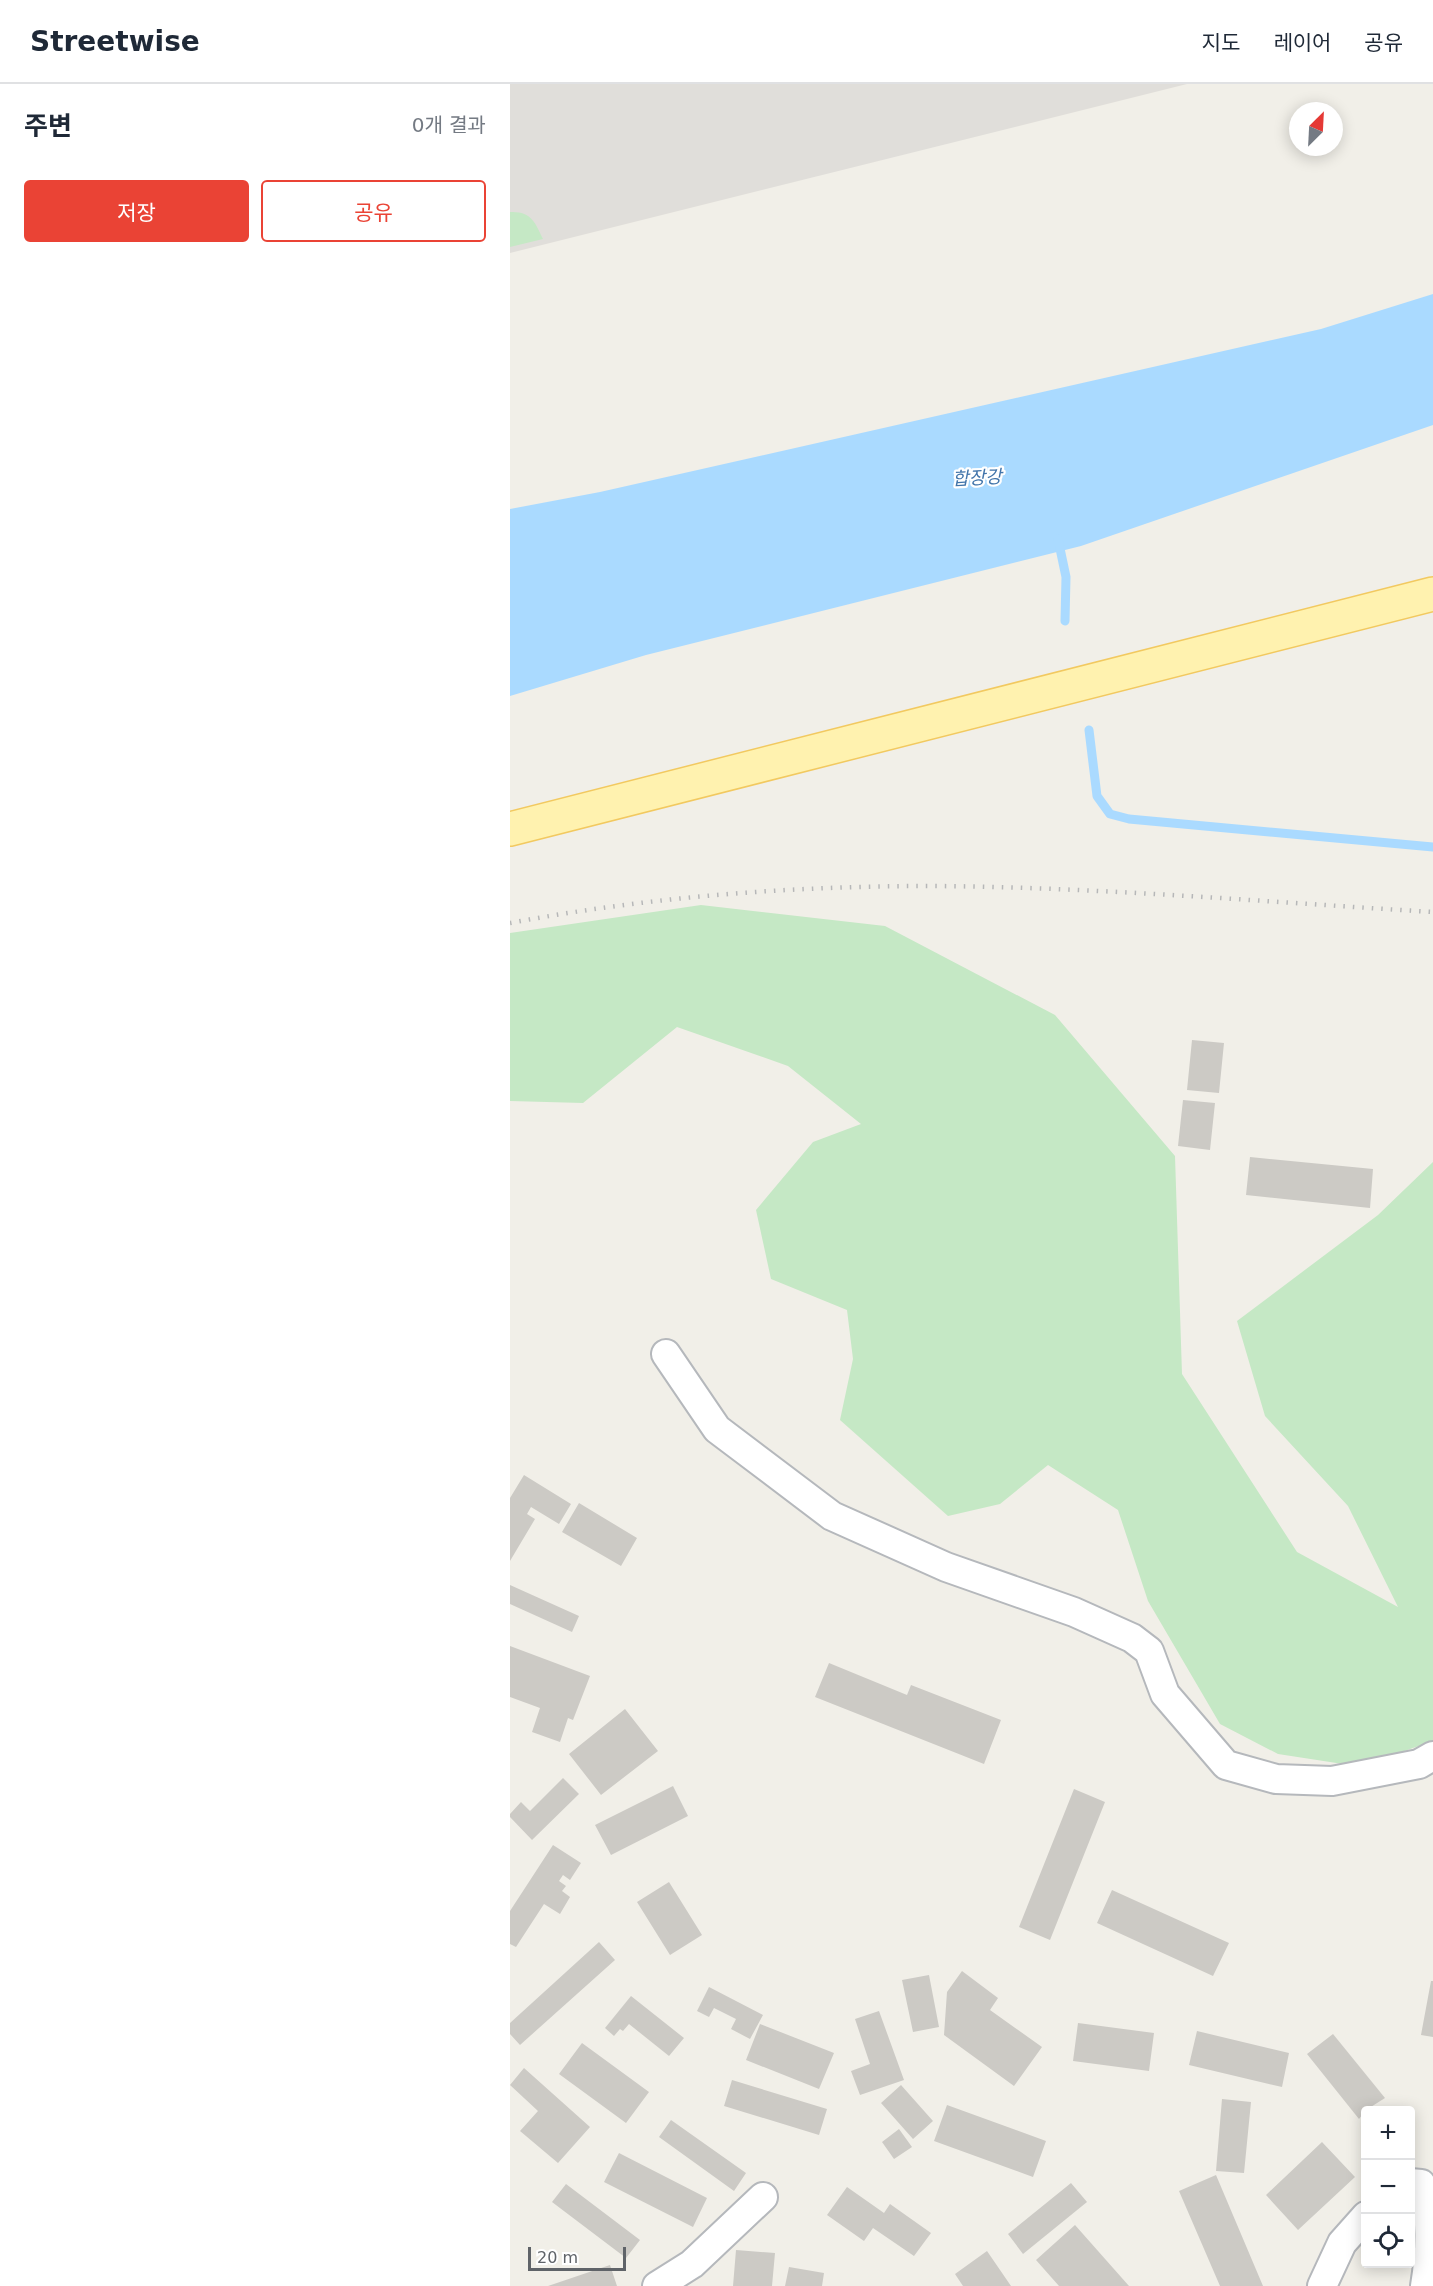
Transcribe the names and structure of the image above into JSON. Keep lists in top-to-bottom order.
{
  "water": ["합장강"],
  "scale_bar": "20 m",
  "north": "top right",
  "page": {
    "header": "Streetwise",
    "nav": ["지도", "레이어", "공유"],
    "heading": ["주변", "0개 결과"],
    "buttons": ["저장", "공유"],
    "map_buttons": ["+", "−"],
    "scale": "20 m"
  }
}
